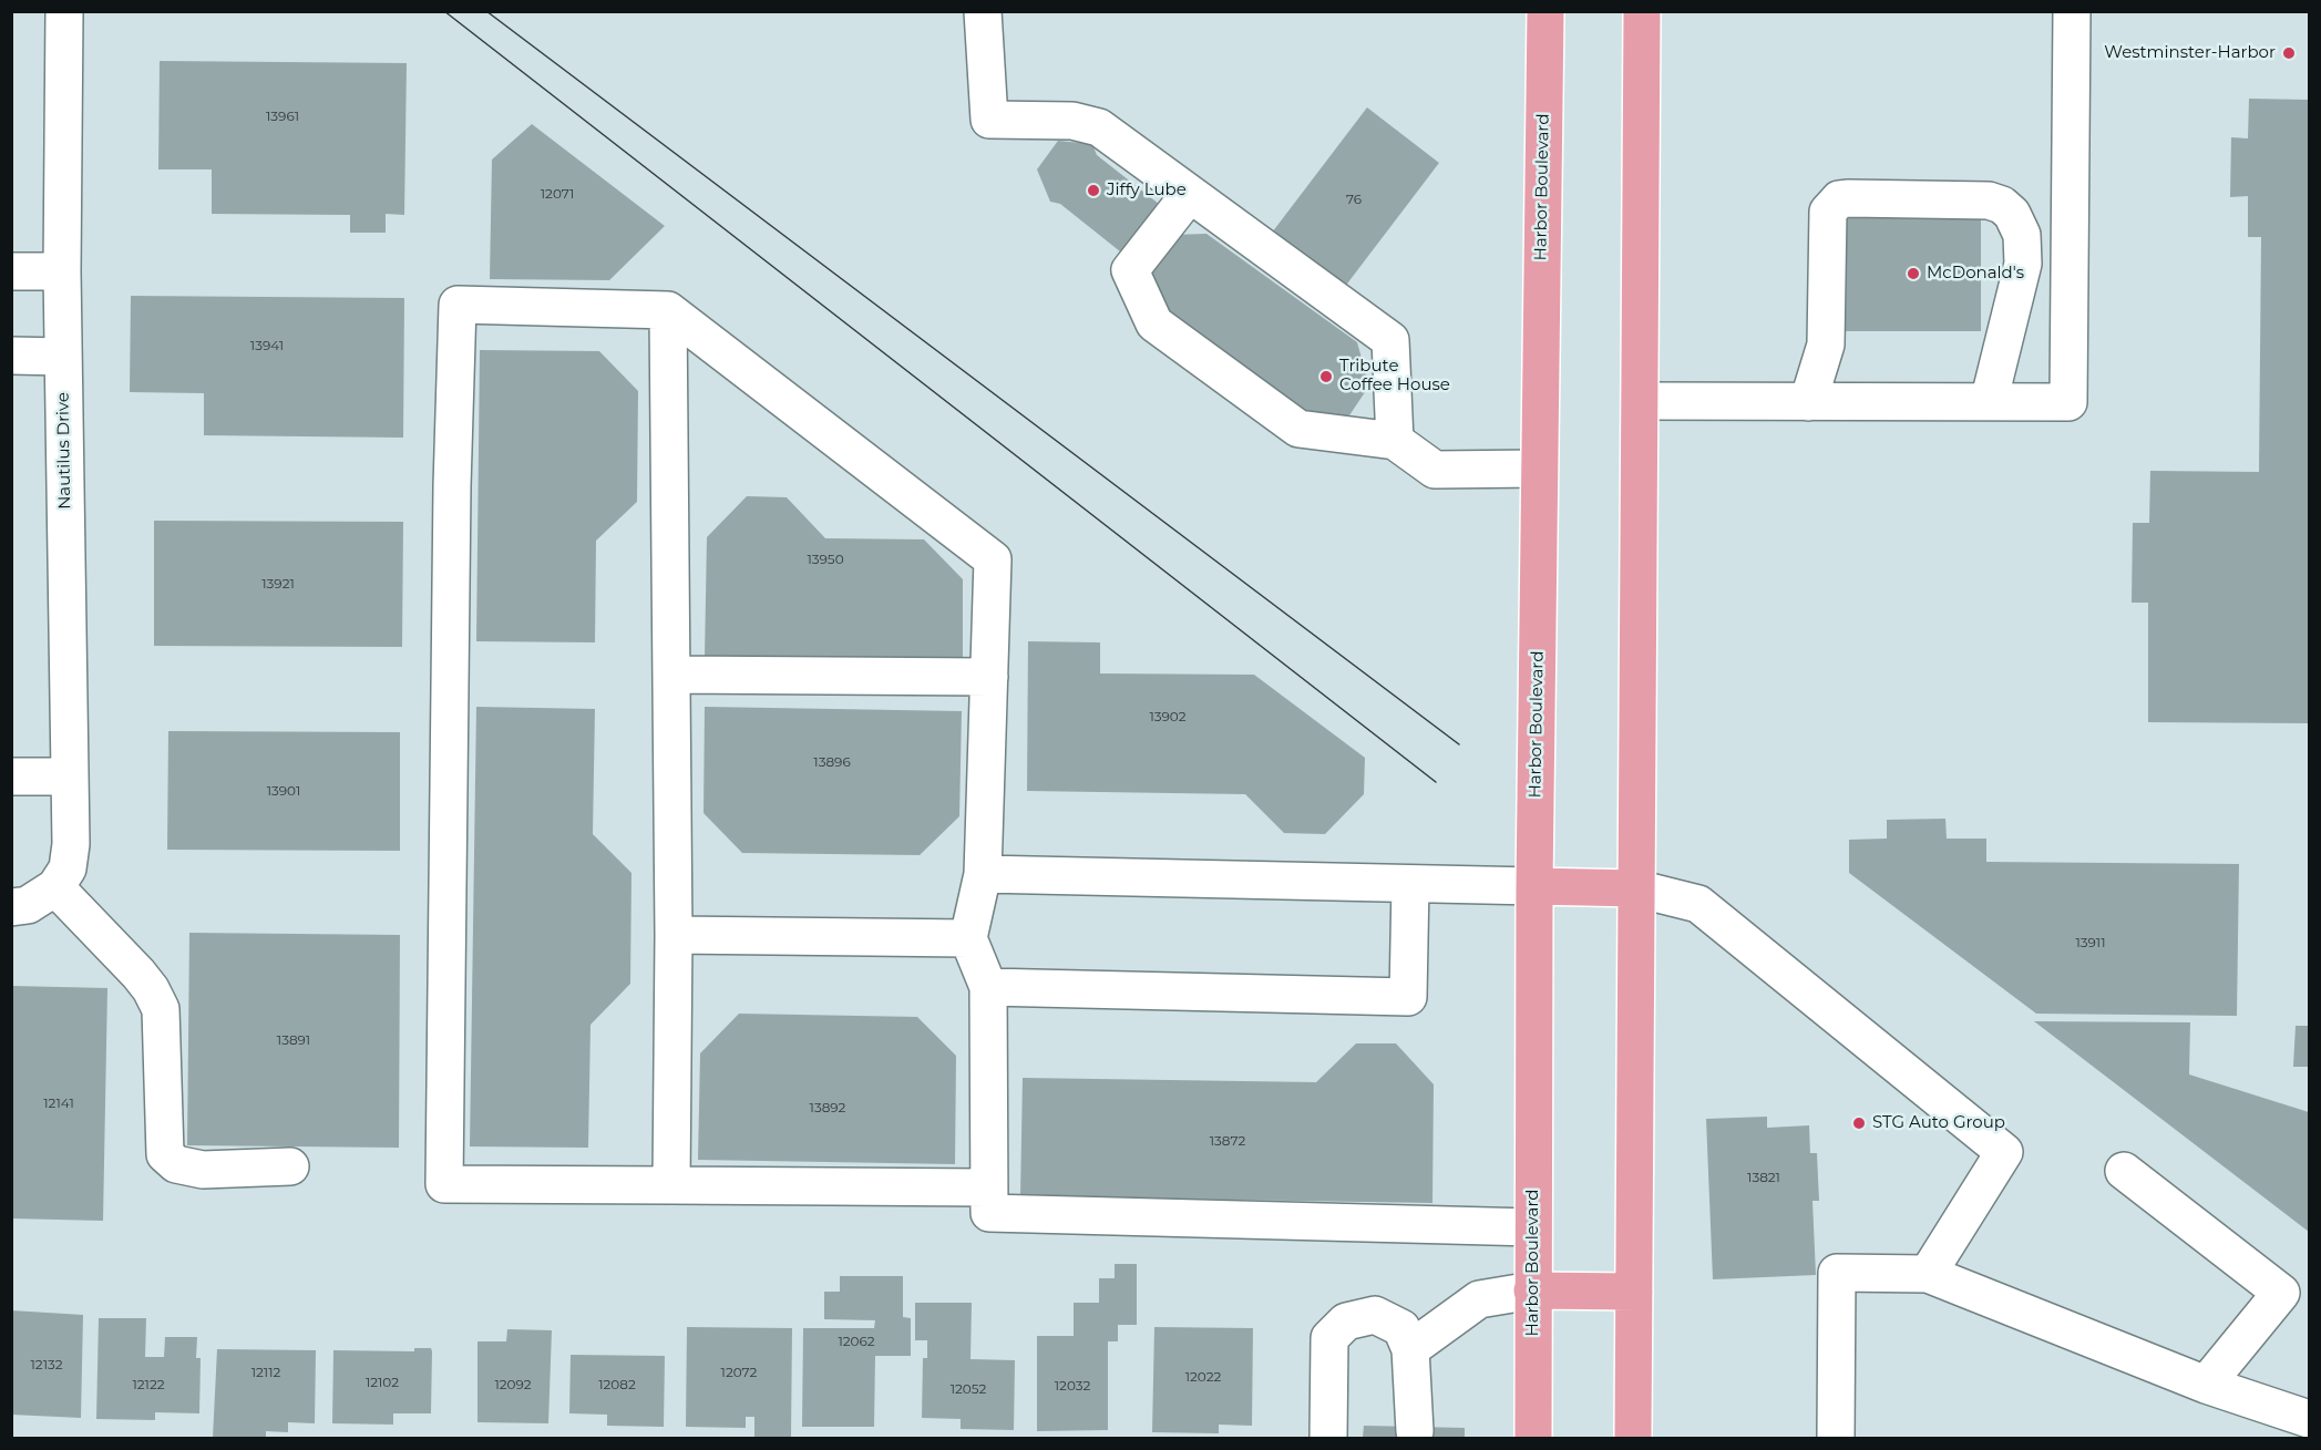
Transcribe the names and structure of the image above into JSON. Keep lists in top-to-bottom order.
{
  "streets": {
    "main road": ["Harbor Boulevard"],
    "street": ["Nautilus Drive"]
  },
  "places": [
    "Westminster-Harbor",
    "Jiffy Lube",
    "McDonald's",
    "Tribute Coffee House",
    "STG Auto Group"
  ],
  "house_numbers": [
    "13961",
    "12071",
    "76",
    "13941",
    "13950",
    "13921",
    "13902",
    "13896",
    "13901",
    "13911",
    "13891",
    "12141",
    "13892",
    "13872",
    "13821",
    "12062",
    "12132",
    "12112",
    "12072",
    "12022",
    "12102",
    "12122",
    "12092",
    "12082",
    "12032",
    "12052"
  ]
}
